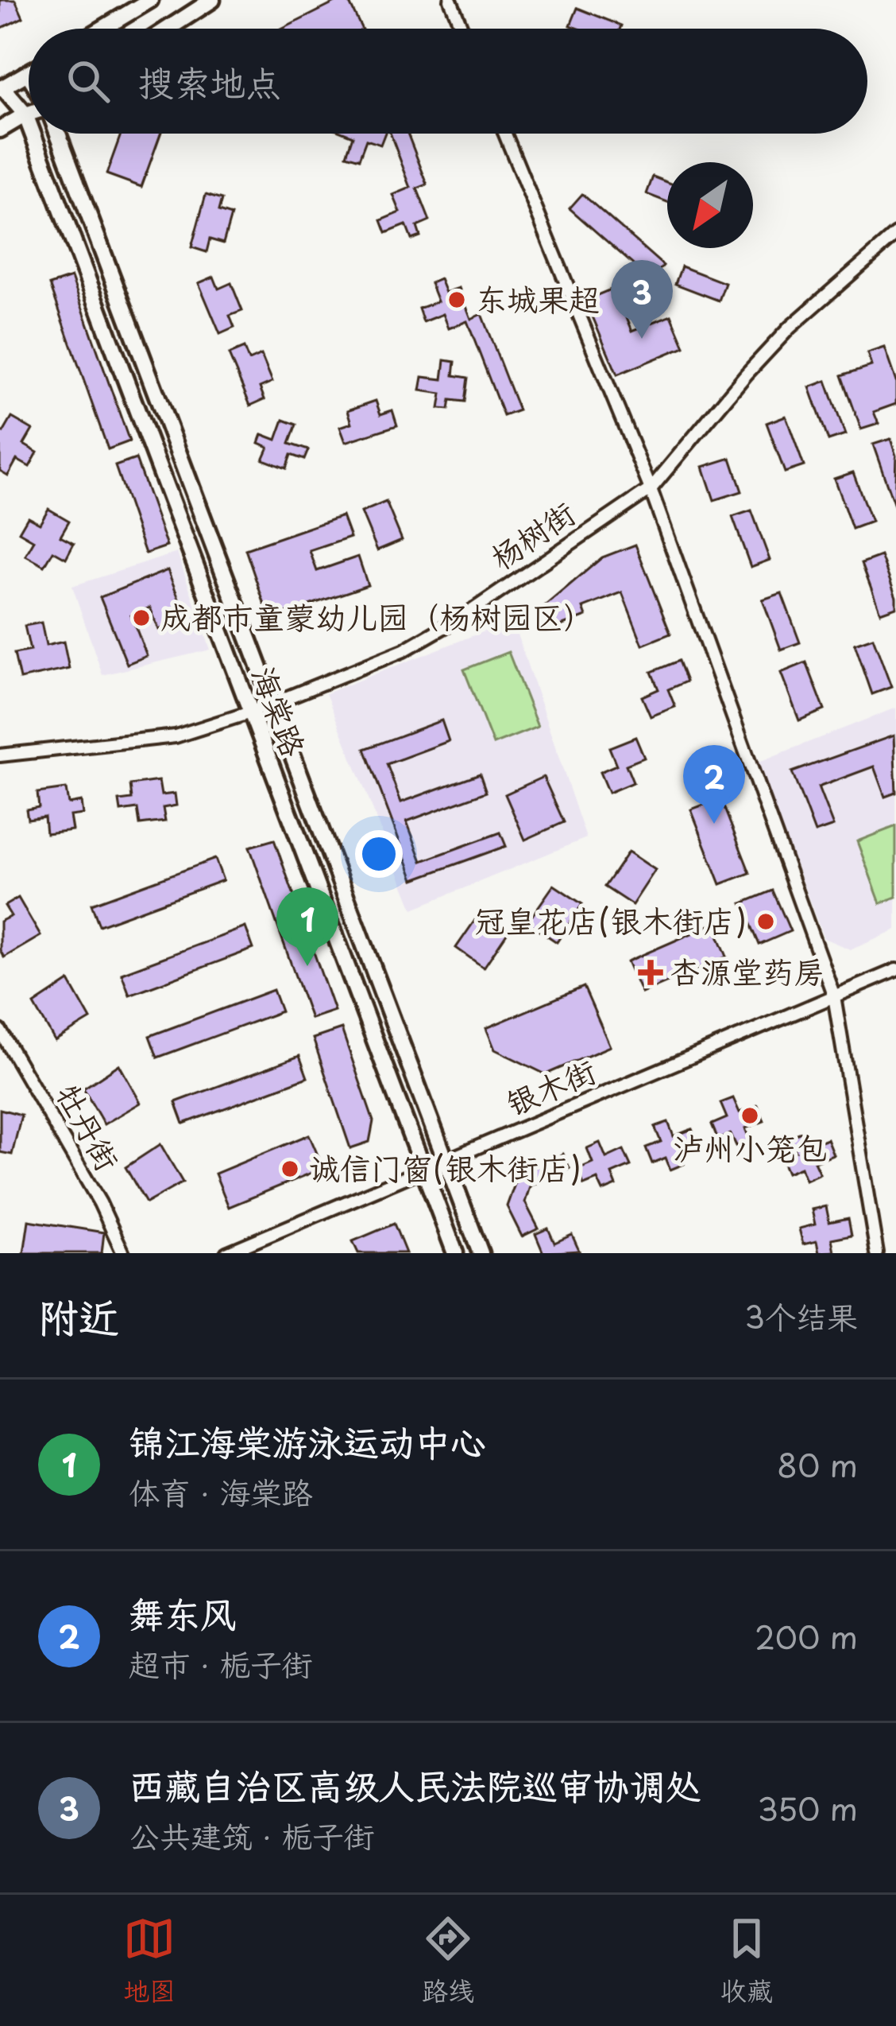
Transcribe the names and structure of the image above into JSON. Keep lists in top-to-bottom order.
{
  "streets": {
    "main road": ["海棠路"],
    "street": ["杨树街", "银木街", "牡丹街"]
  },
  "crossings": [
    ["杨树街", "海棠路"],
    ["海棠路", "银木街"]
  ],
  "places": {
    "other": [
      "东城果超",
      "成都市童蒙幼儿园（杨树园区）",
      "冠皇花店(银木街店)",
      "泸州小笼包",
      "诚信门窗(银木街店)"
    ],
    "health": ["杏源堂药房"]
  },
  "north": "bottom left",
  "page": {
    "search": "搜索地点",
    "pins": ["3", "2", "1"],
    "heading": ["附近", "3个结果"],
    "list": [
      {
        "mark": "1",
        "name": "锦江海棠游泳运动中心",
        "note": "体育 · 海棠路",
        "value": "80 m"
      },
      {
        "mark": "2",
        "name": "舞东风",
        "note": "超市 · 栀子街",
        "value": "200 m"
      },
      {
        "mark": "3",
        "name": "西藏自治区高级人民法院巡审协调处",
        "note": "公共建筑 · 栀子街",
        "value": "350 m"
      }
    ],
    "nav": ["地图", "路线", "收藏"]
  }
}
